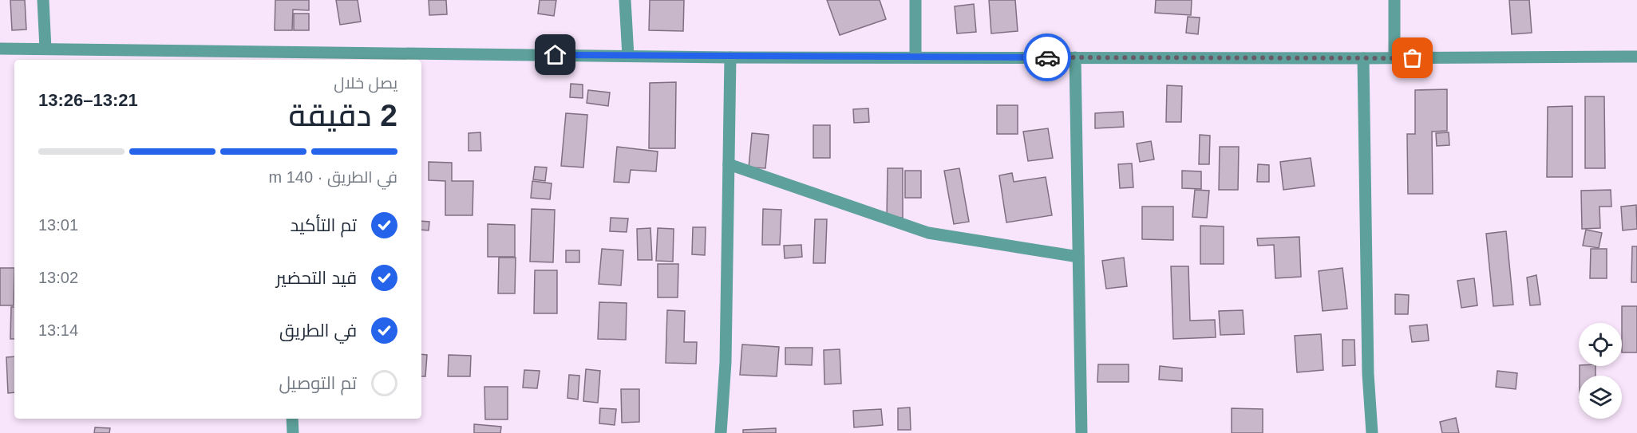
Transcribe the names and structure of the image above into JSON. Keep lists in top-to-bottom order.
{
  "page": {
    "heading": ["2 دقيقة", "يصل خلال", "13:21–13:26"],
    "bar": "في الطريق · 140 m",
    "list": [
      ["تم التأكيد", "13:01"],
      ["قيد التحضير", "13:02"],
      ["في الطريق", "13:14"],
      "تم التوصيل"
    ]
  }
}
